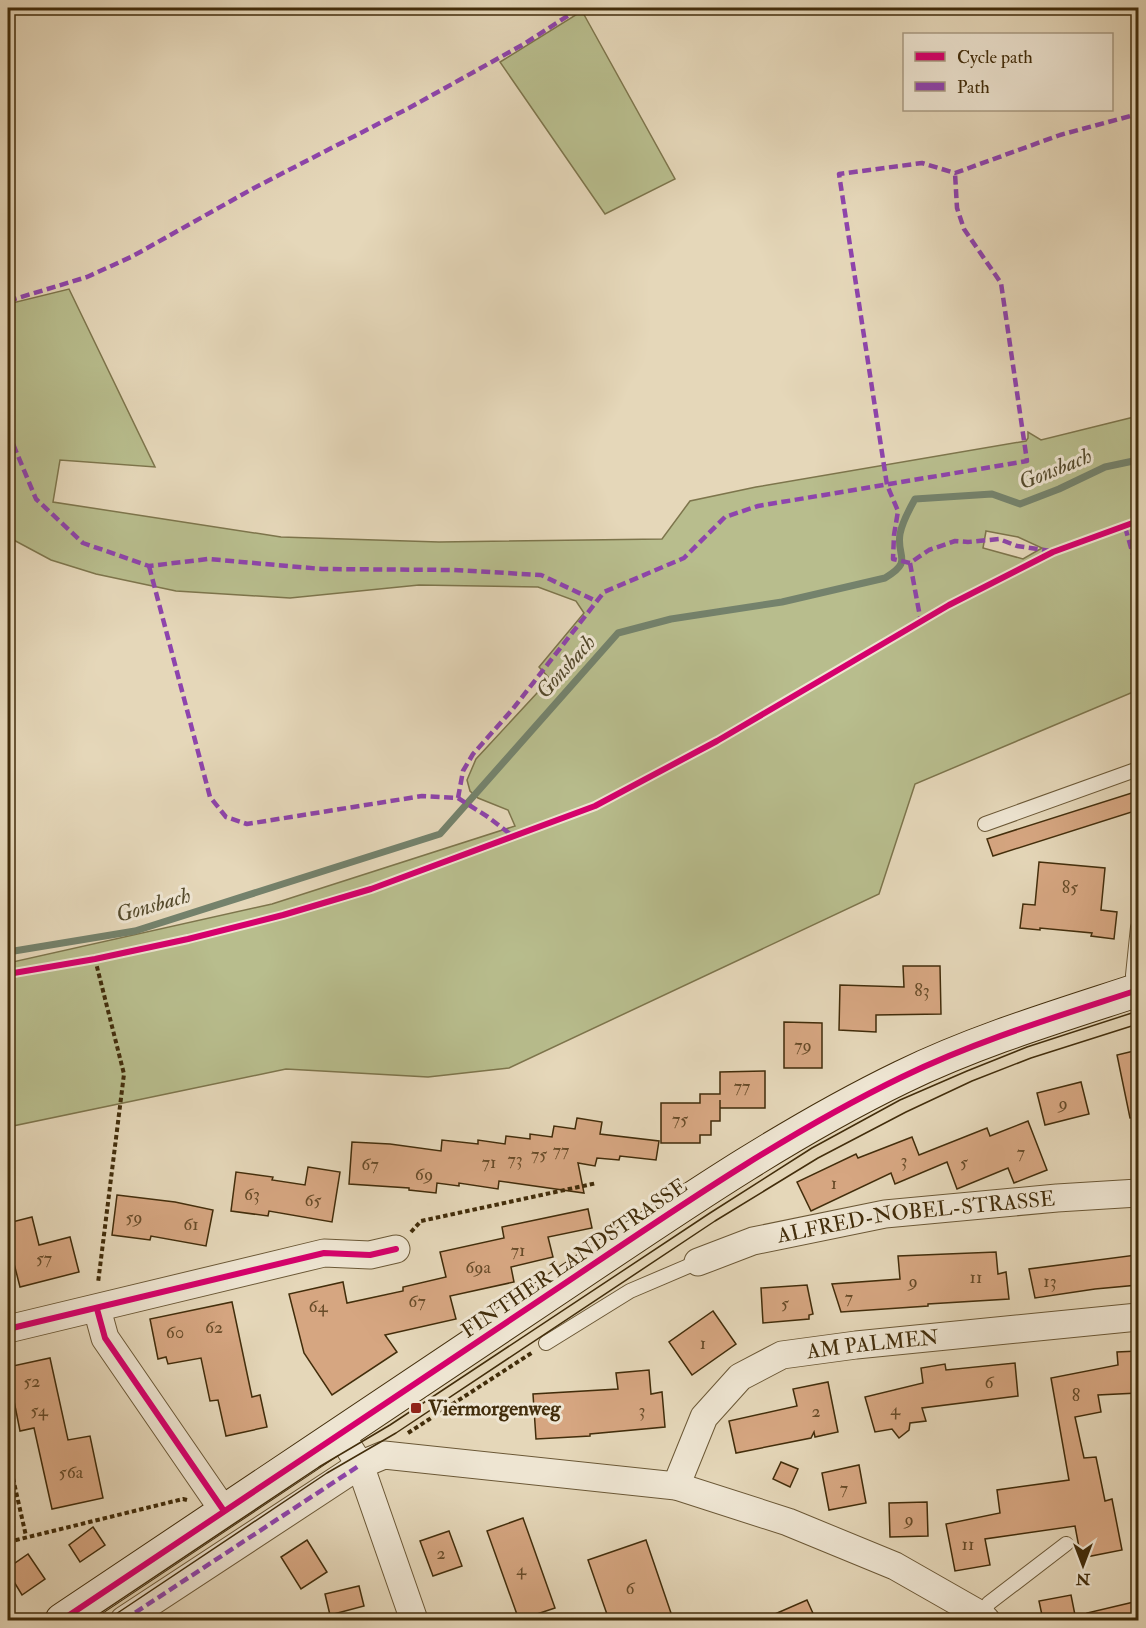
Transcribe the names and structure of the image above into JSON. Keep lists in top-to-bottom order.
{
  "streets": {
    "main road": ["FINTHER LANDSTRASSE"],
    "street": ["ALFRED-NOBEL-STRASSE", "AM PALMEN"]
  },
  "water": ["Gonsbach"],
  "places": {
    "transit": ["Viermorgenweg"]
  },
  "house_numbers": [
    "85",
    "83",
    "79",
    "77",
    "9",
    "75",
    "77",
    "7",
    "75",
    "73",
    "3",
    "71",
    "5",
    "67",
    "69",
    "1",
    "63",
    "65",
    "59",
    "61",
    "71",
    "57",
    "69a",
    "11",
    "9",
    "13",
    "7",
    "67",
    "5",
    "64",
    "62",
    "60",
    "1",
    "52",
    "6",
    "8",
    "4",
    "54",
    "3",
    "2",
    "56a",
    "7",
    "9",
    "11",
    "2",
    "4",
    "6"
  ],
  "legend": ["Cycle path", "Path"],
  "north": "bottom"
}
